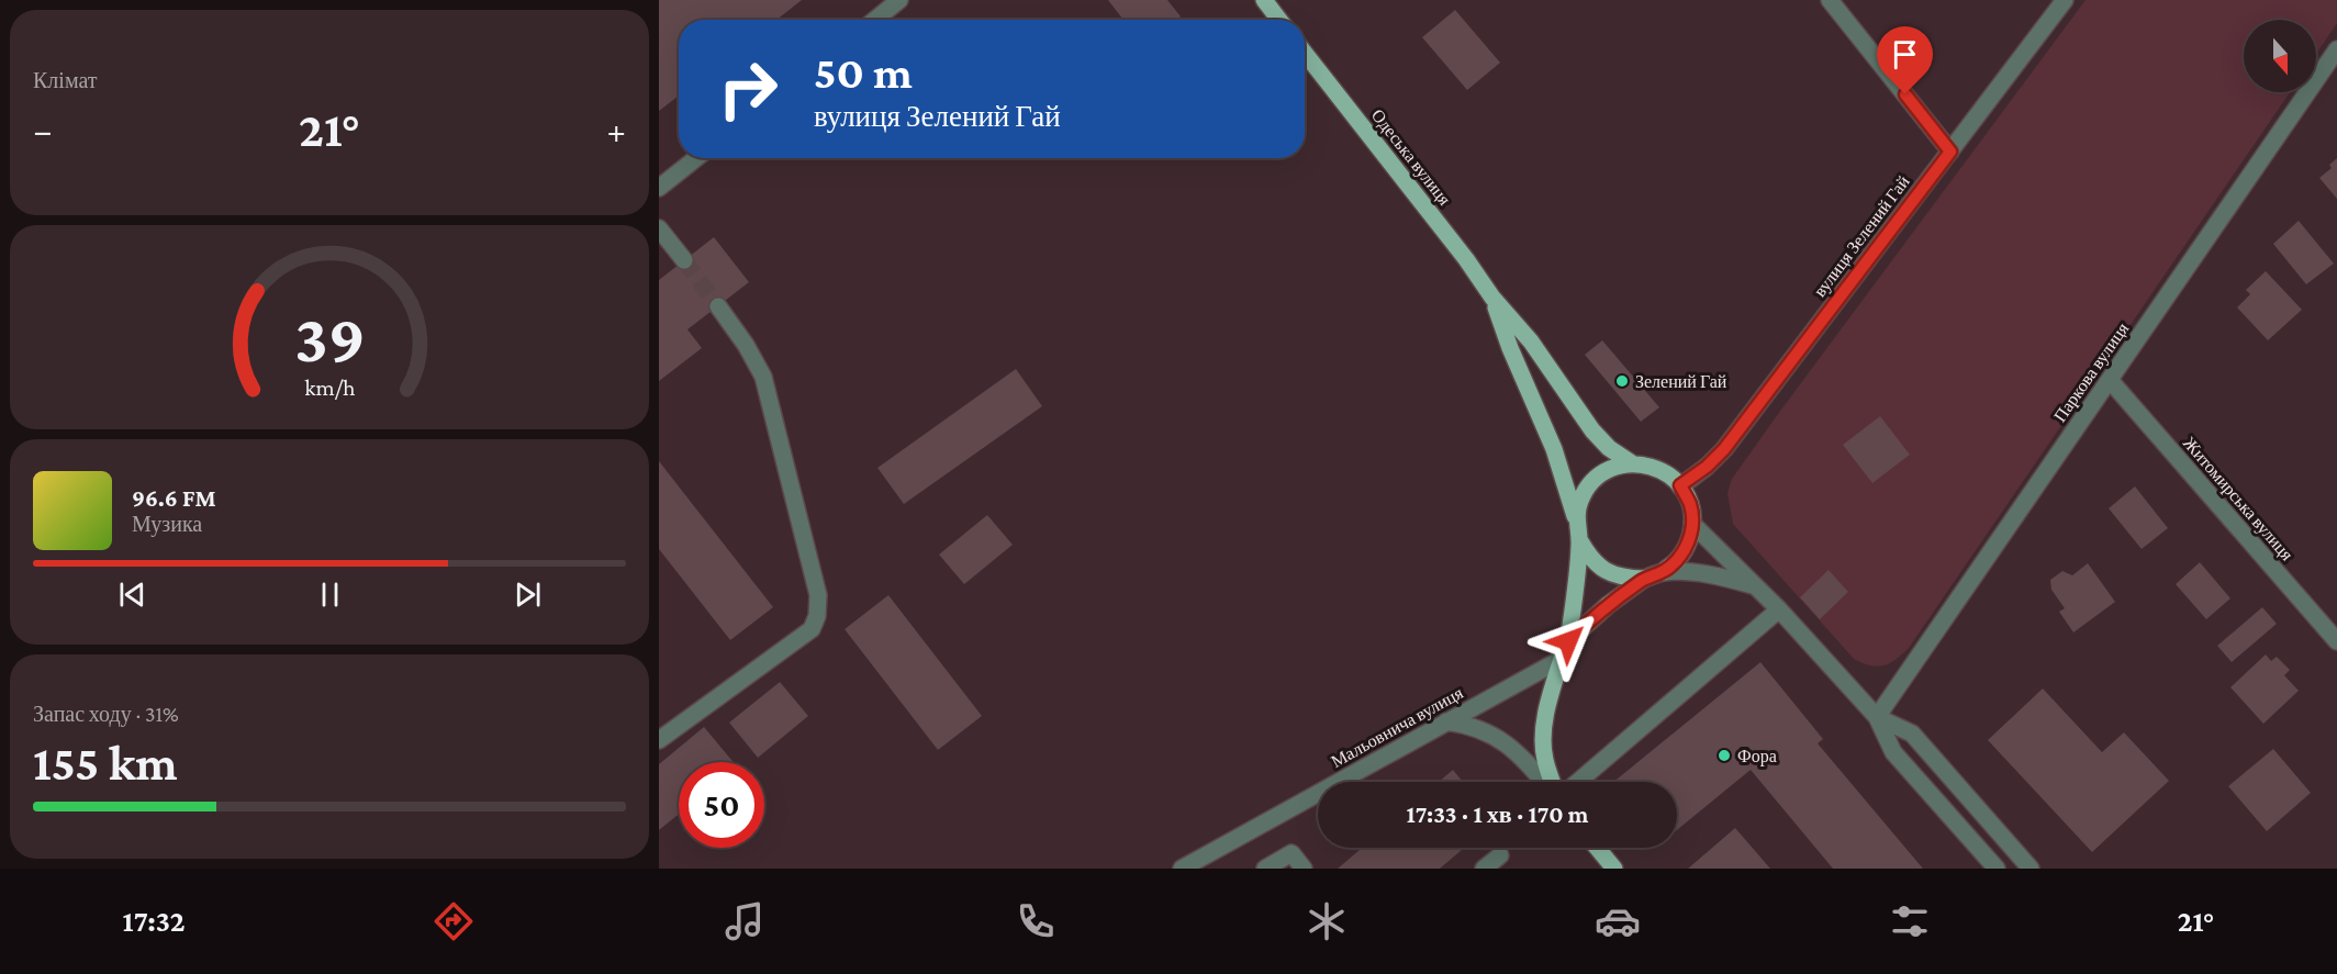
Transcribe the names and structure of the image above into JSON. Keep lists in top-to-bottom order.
{
  "streets": {
    "main road": ["Одеська вулиця"],
    "street": [
      "вулиця Зелений Гай",
      "Паркова вулиця",
      "Житомирська вулиця",
      "Мальовнича вулиця"
    ]
  },
  "crossings": [
    ["Одеська вулиця", "вулиця Зелений Гай"],
    ["Паркова вулиця", "Житомирська вулиця"]
  ],
  "places": ["Зелений Гай", "Фора"],
  "north": "bottom",
  "page": {
    "tile": [
      "Клімат",
      ["Запас ходу · 31%", "155 km"]
    ],
    "turn": ["50 m", "вулиця Зелений Гай"],
    "heat": ["−", "21°", "+"],
    "song": ["96.6 FM", "Музика"],
    "limit": "50",
    "trip": "17:33 · 1 хв · 170 m",
    "tabs": ["17:32", "21°"],
    "gauge": ["39", "km/h"]
  }
}
